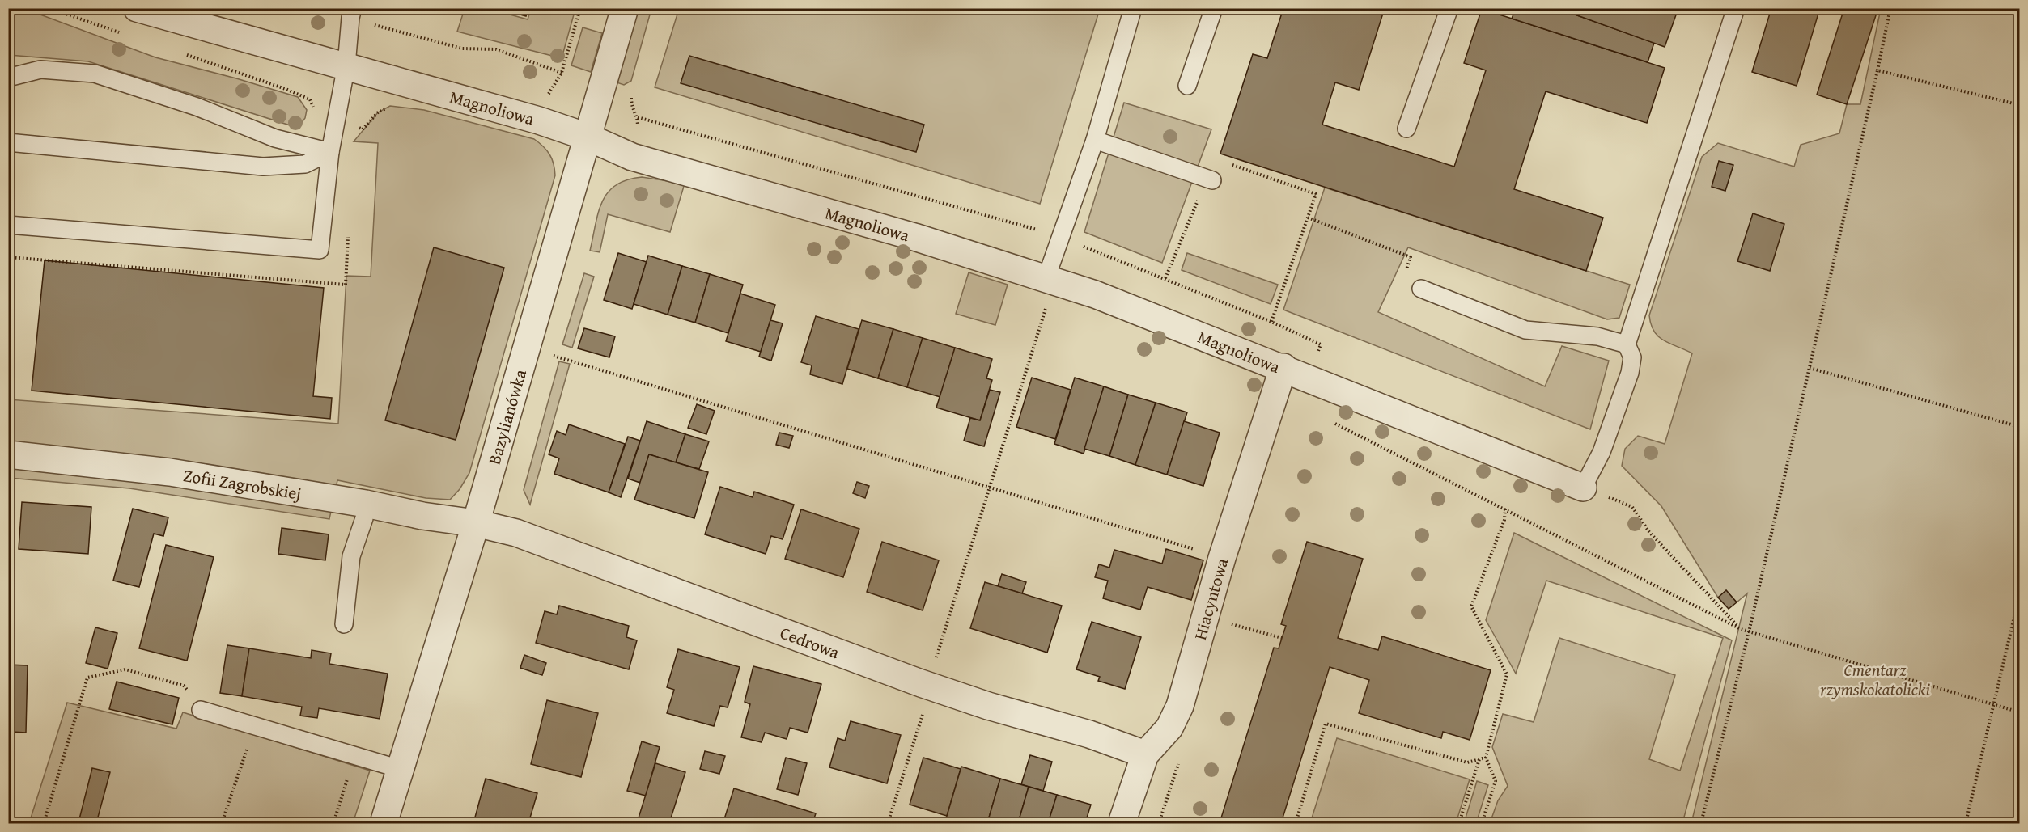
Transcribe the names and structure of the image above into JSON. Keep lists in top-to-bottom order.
{
  "streets": {
    "street": [
      "Magnoliowa",
      "Bazylianówka",
      "Zofii Zagrobskiej",
      "Hiacyntowa",
      "Cedrowa"
    ]
  },
  "crossings": [
    ["Magnoliowa", "Bazylianówka"],
    ["Magnoliowa", "Hiacyntowa"],
    ["Bazylianówka", "Zofii Zagrobskiej"],
    ["Bazylianówka", "Cedrowa"],
    ["Zofii Zagrobskiej", "Cedrowa"],
    ["Hiacyntowa", "Cedrowa"]
  ],
  "parks": ["Cmentarz rzymskokatolicki"]
}
